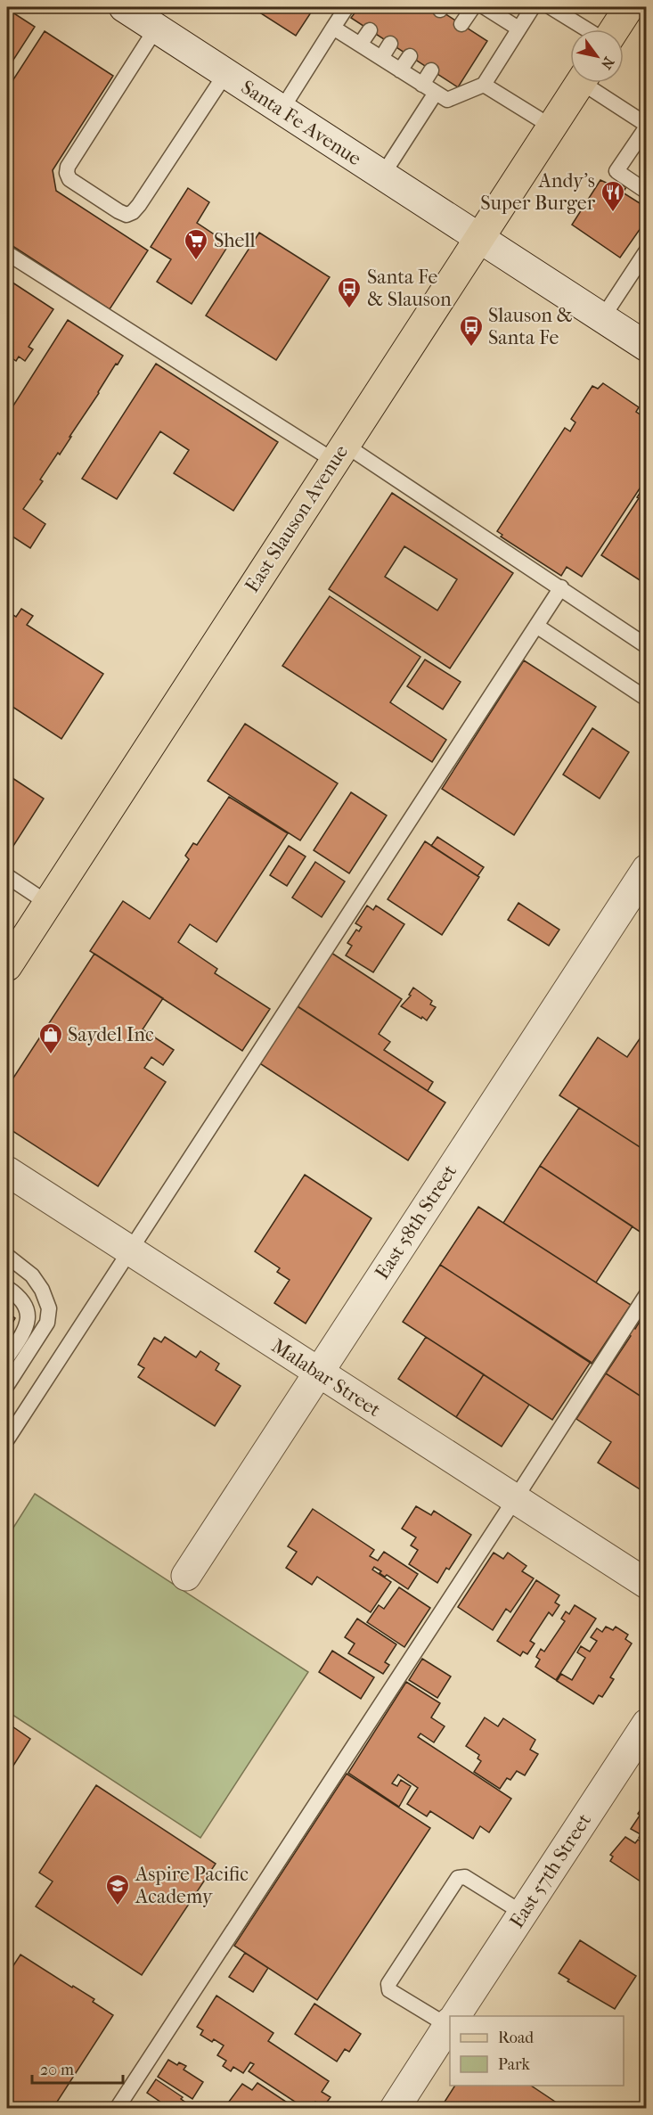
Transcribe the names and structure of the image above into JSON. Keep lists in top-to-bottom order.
{
  "streets": {
    "main road": ["East Slauson Avenue"],
    "street": [
      "Santa Fe Avenue",
      "East 58th Street",
      "Malabar Street",
      "East 57th Street"
    ]
  },
  "crossings": [
    ["Santa Fe Avenue", "East Slauson Avenue"],
    ["East 58th Street", "Malabar Street"]
  ],
  "places": {
    "restaurant": ["Andy's Super Burger"],
    "supermarket": ["Shell"],
    "bus stop": ["Santa Fe & Slauson", "Slauson & Santa Fe"],
    "shop": ["Saydel Inc"],
    "school or university": ["Aspire Pacific Academy"]
  },
  "legend": ["Road", "Park"],
  "scale_bar": "20 m",
  "north": "bottom right"
}
